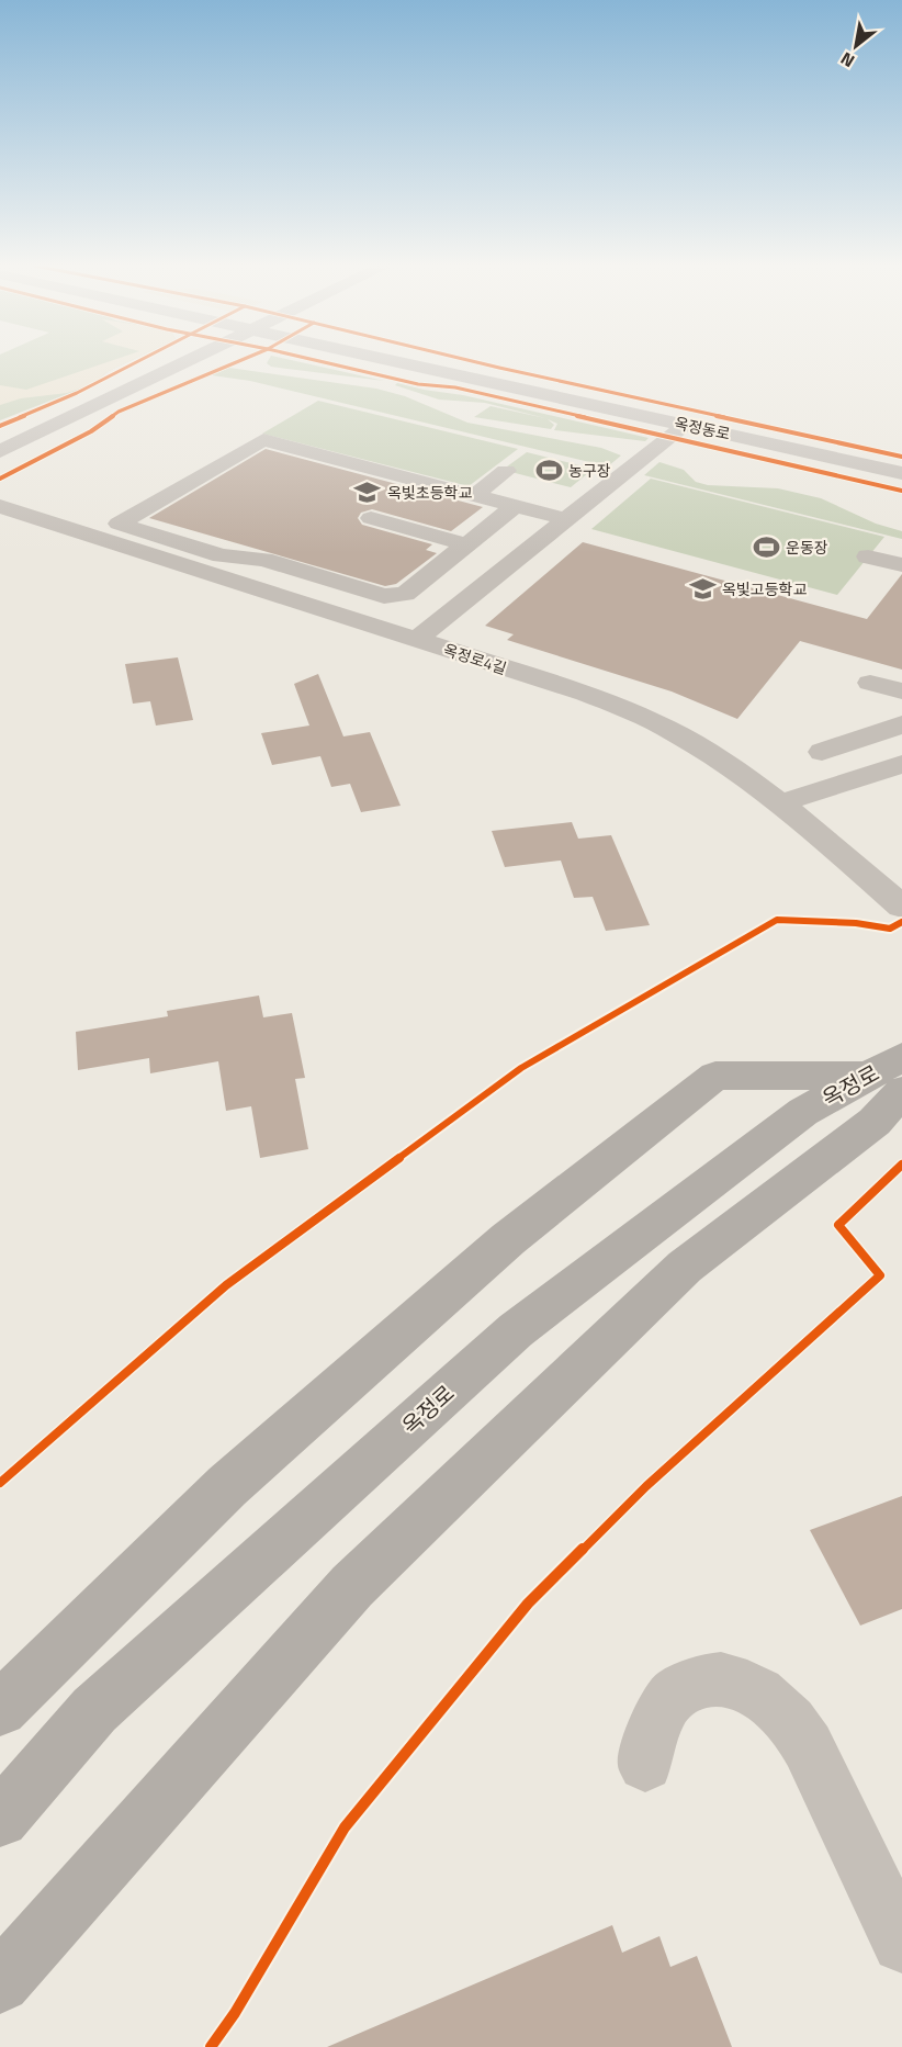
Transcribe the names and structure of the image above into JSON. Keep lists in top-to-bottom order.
{
  "streets": {
    "main road": ["옥정로"],
    "street": ["옥정동로", "옥정로4길"]
  },
  "places": {
    "sports": ["농구장", "운동장"],
    "school or university": ["옥빛초등학교", "옥빛고등학교"]
  },
  "north": "bottom left"
}
